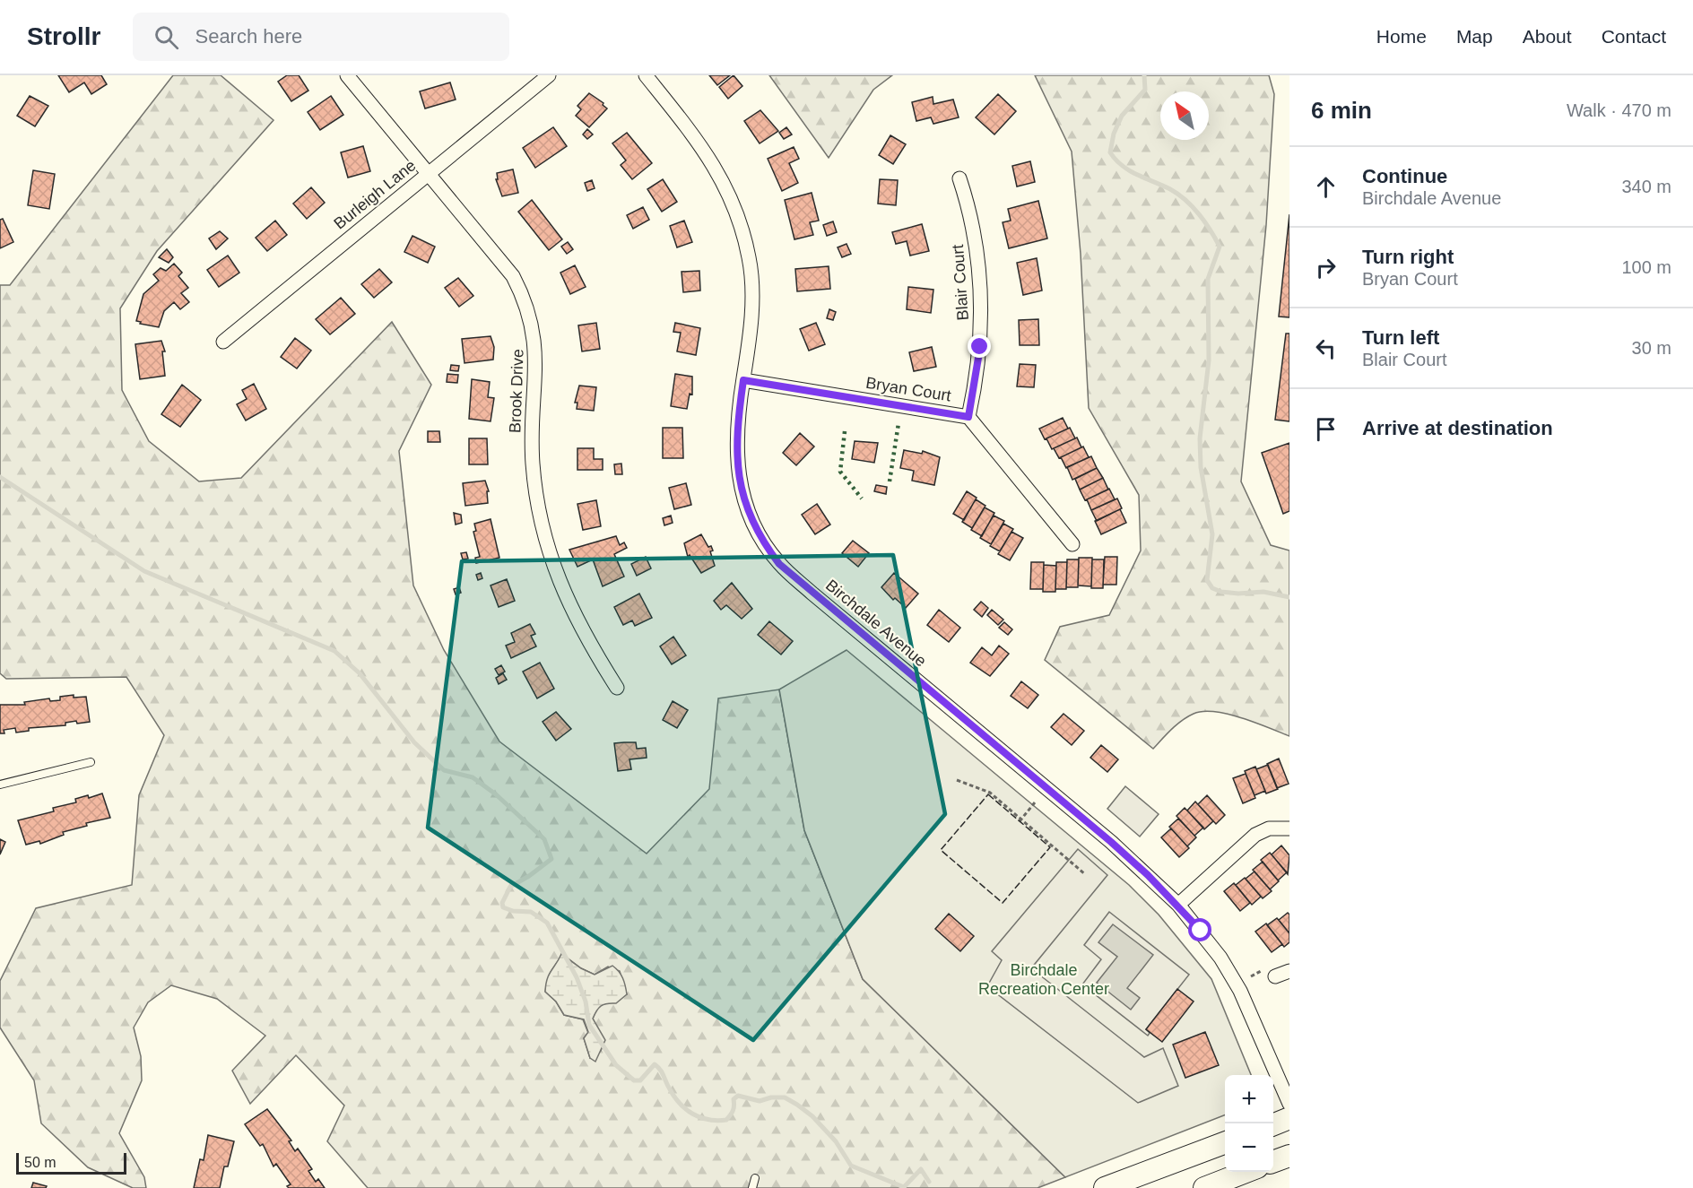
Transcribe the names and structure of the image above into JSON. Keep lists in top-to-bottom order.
{
  "streets": {
    "street": [
      "Burleigh Lane",
      "Blair Court",
      "Bryan Court",
      "Brook Drive",
      "Birchdale Avenue"
    ]
  },
  "crossings": [
    ["Burleigh Lane", "Brook Drive"],
    ["Blair Court", "Bryan Court"],
    ["Bryan Court", "Birchdale Avenue"]
  ],
  "parks": ["Birchdale Recreation Center"],
  "scale_bar": "50 m",
  "north": "top left",
  "page": {
    "header": "Strollr",
    "search": "Search here",
    "nav": [
      "Home",
      "Map",
      "About",
      "Contact"
    ],
    "heading": ["6 min", "Walk · 470 m"],
    "list": [
      ["Continue", "Birchdale Avenue", "340 m"],
      ["Turn right", "Bryan Court", "100 m"],
      ["Turn left", "Blair Court", "30 m"],
      "Arrive at destination"
    ],
    "map_buttons": ["+", "−"],
    "scale": "50 m"
  }
}
